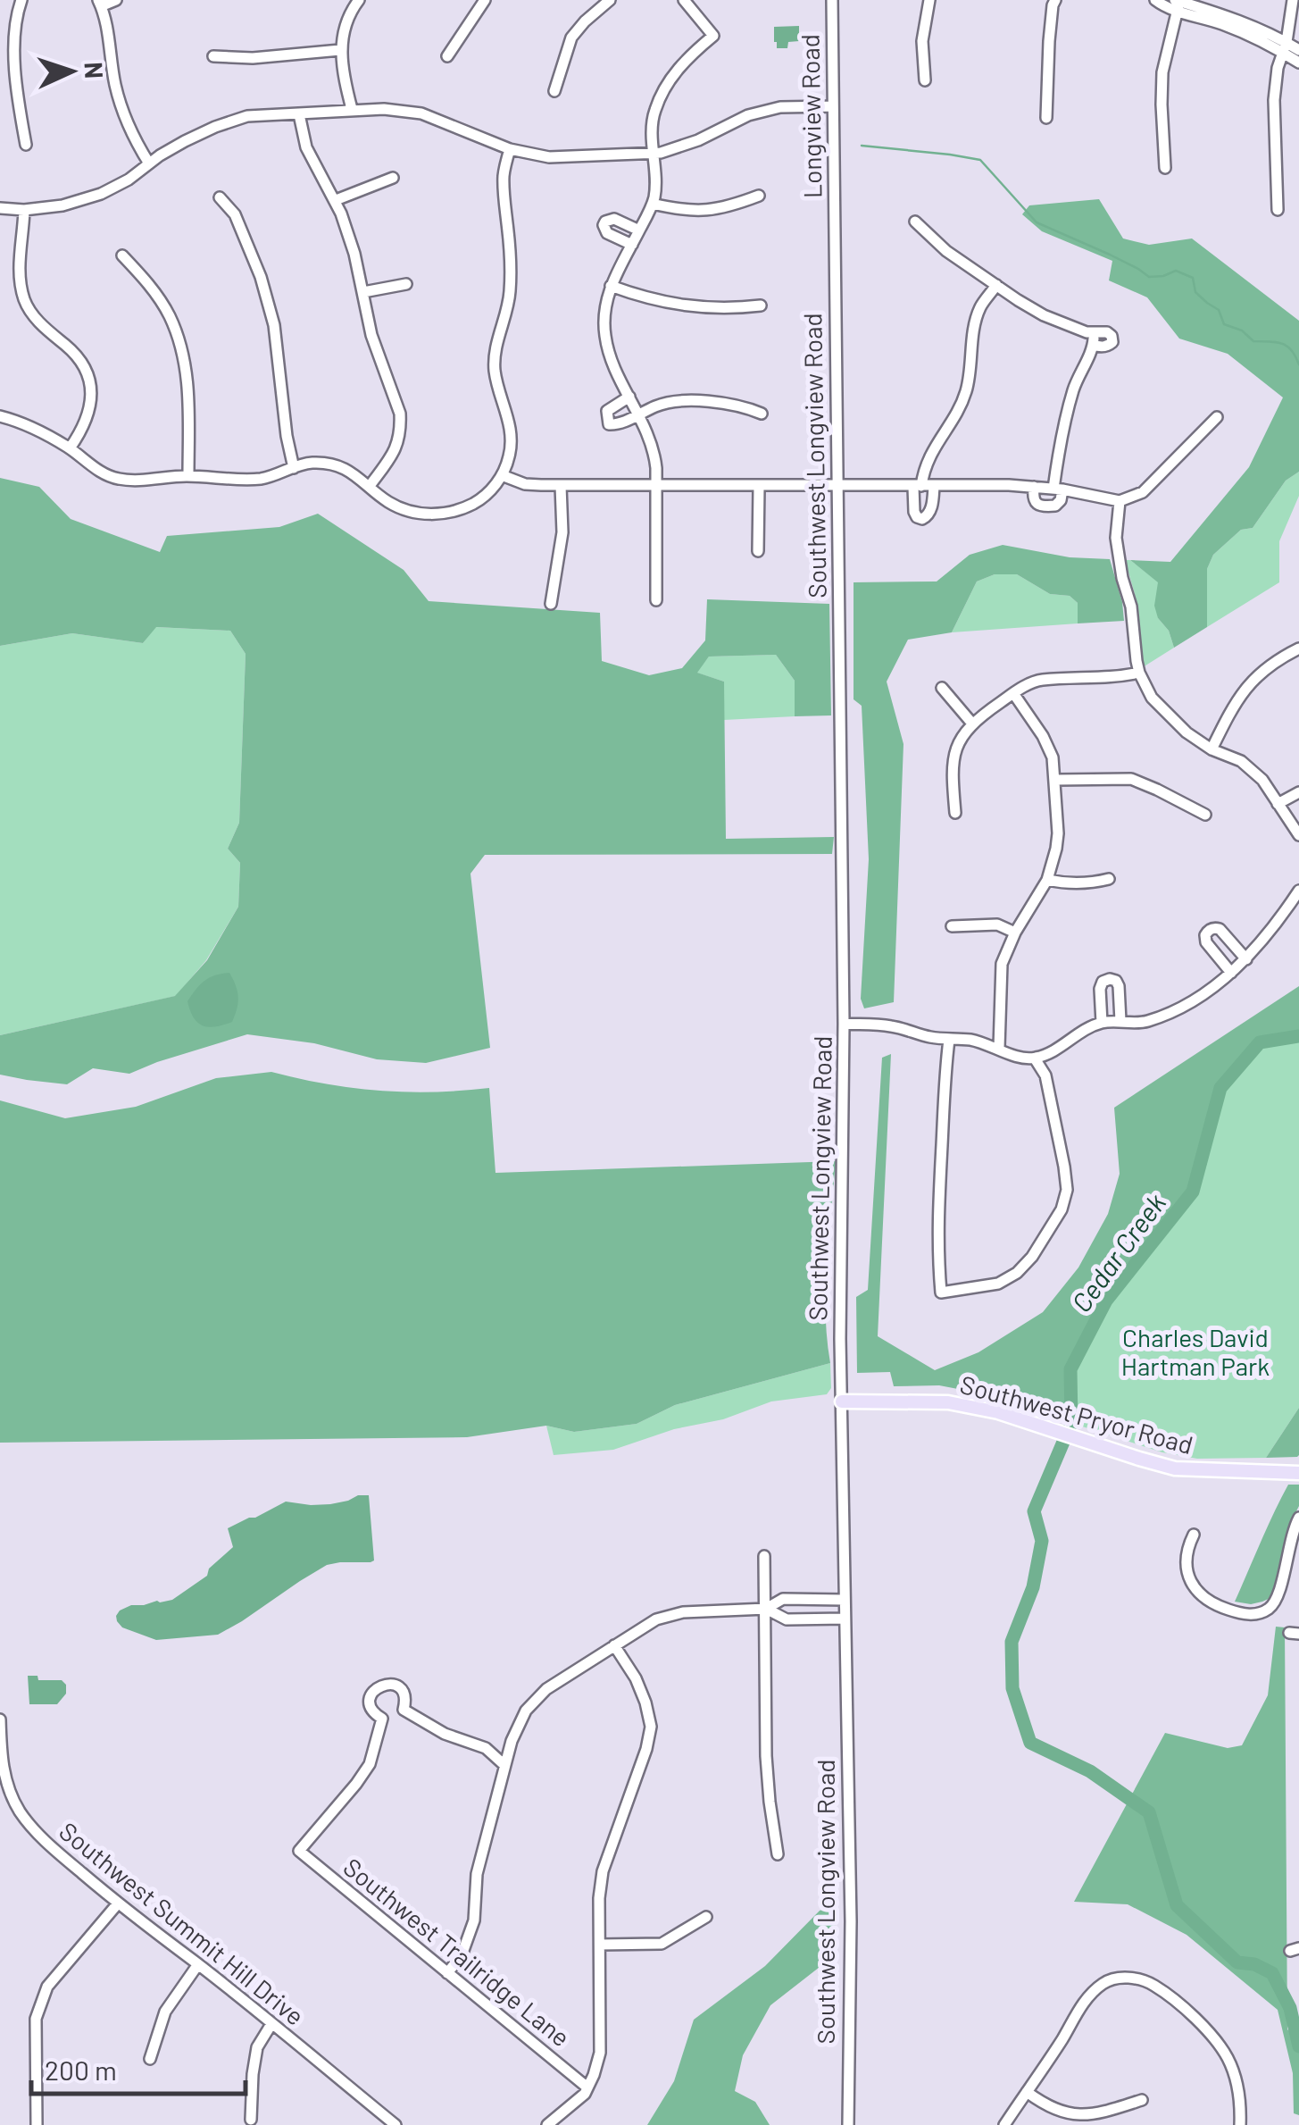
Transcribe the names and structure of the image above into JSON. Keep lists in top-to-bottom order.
{
  "streets": {
    "main road": ["Southwest Pryor Road"],
    "street": [
      "Longview Road",
      "Southwest Longview Road",
      "Southwest Summit Hill Drive",
      "Southwest Trailridge Lane"
    ]
  },
  "crossings": [
    ["Longview Road", "Southwest Longview Road"],
    ["Southwest Longview Road", "Southwest Pryor Road"]
  ],
  "water": ["Cedar Creek"],
  "parks": ["Charles David Hartman Park"],
  "scale_bar": "200 m",
  "north": "right"
}
